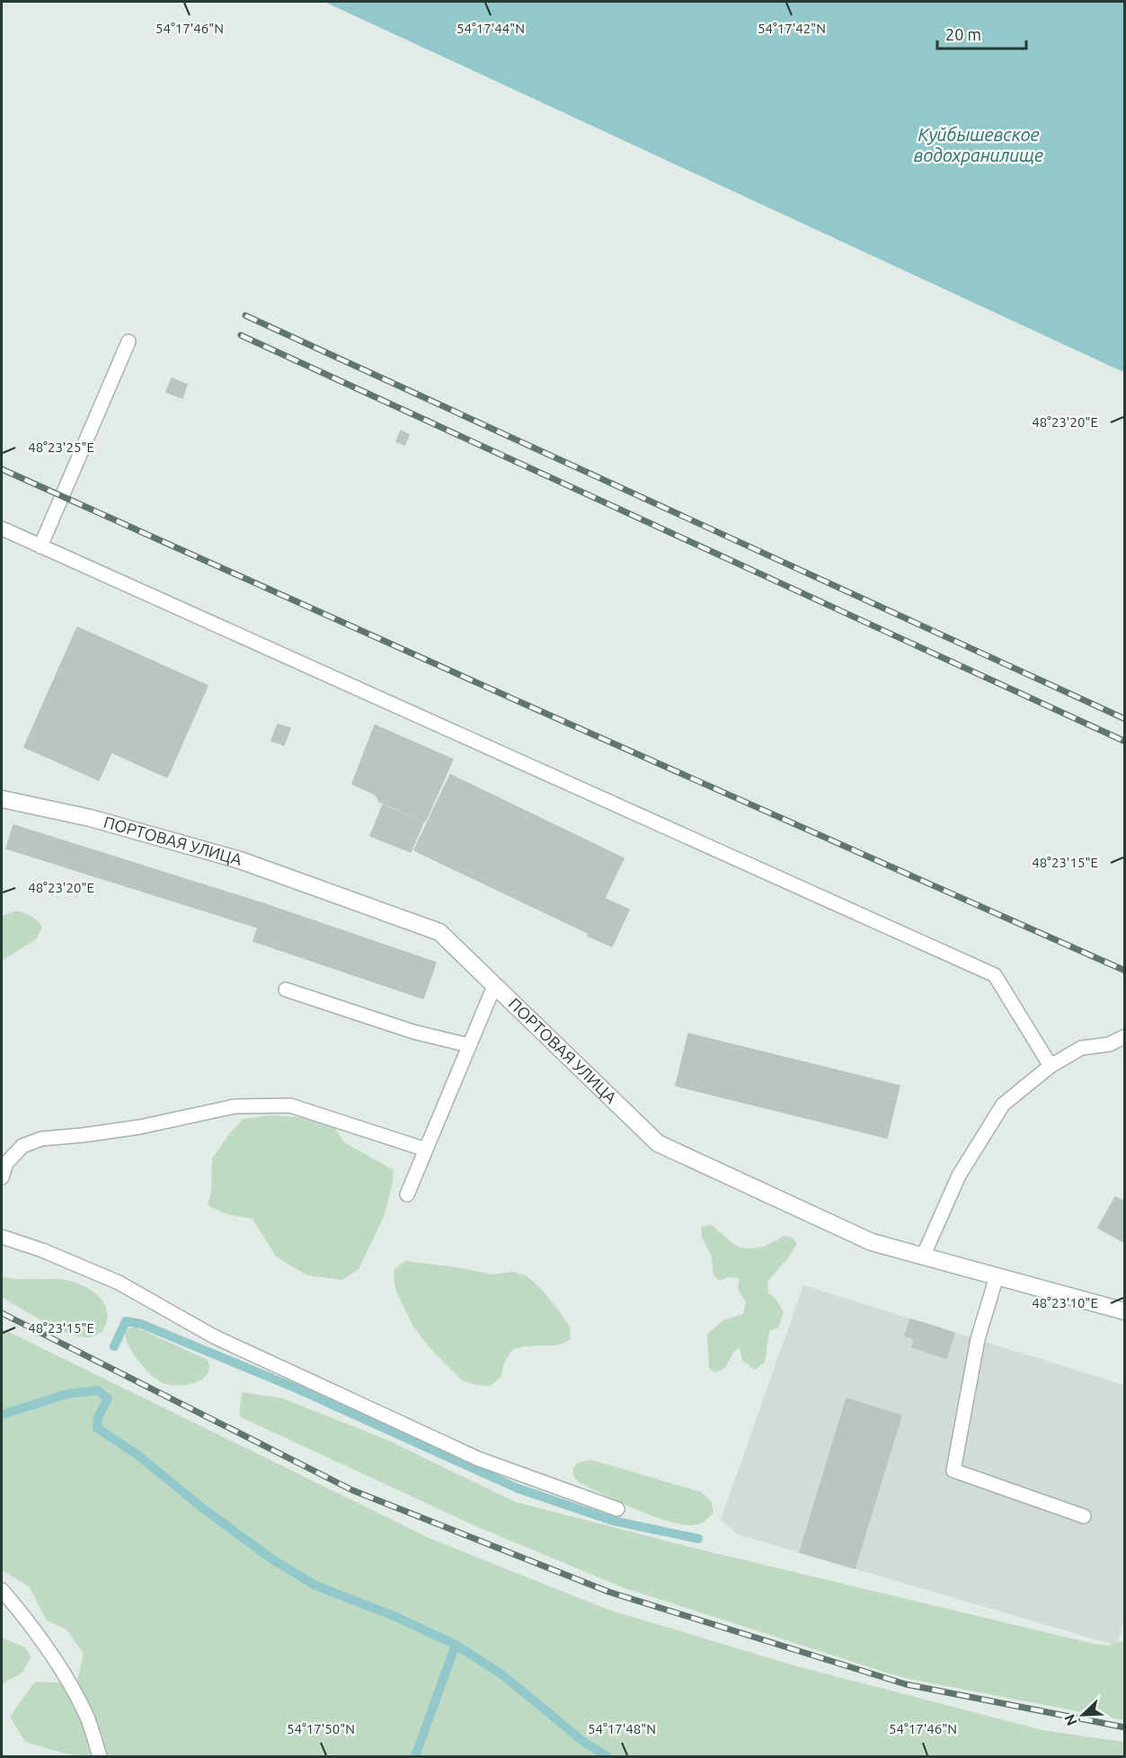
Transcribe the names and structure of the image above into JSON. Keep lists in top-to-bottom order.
{
  "streets": {
    "street": ["ПОРТОВАЯ УЛИЦА"]
  },
  "water": ["Куйбышевское водохранилище"],
  "scale_bar": "20 m",
  "north": "bottom left",
  "coordinates": [
    "54°17'46\"N",
    "54°17'44\"N",
    "54°17'42\"N",
    "48°23'20\"E",
    "48°23'25\"E",
    "48°23'15\"E",
    "48°23'10\"E",
    "54°17'50\"N",
    "54°17'48\"N"
  ]
}
